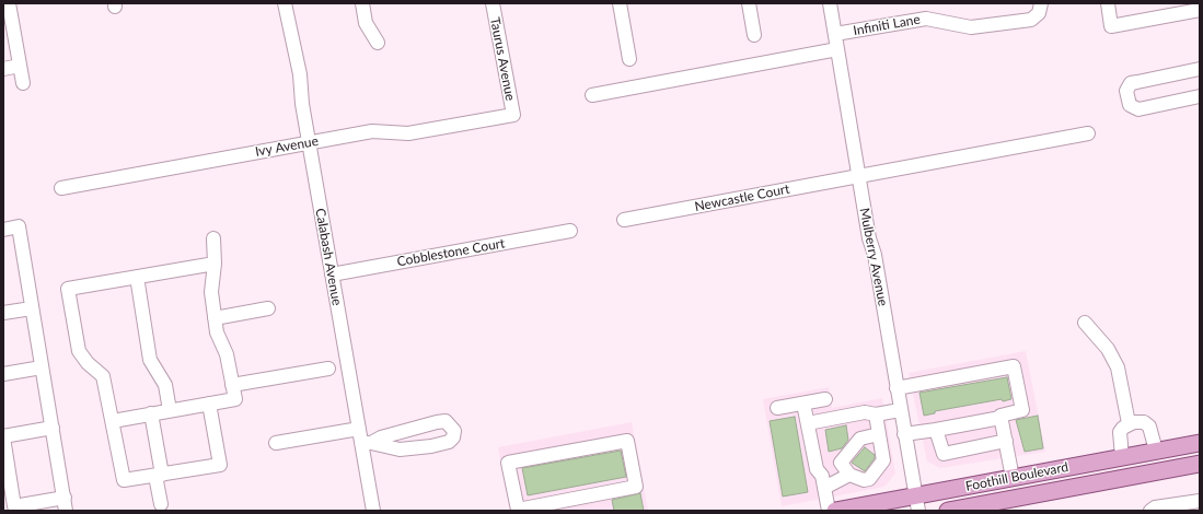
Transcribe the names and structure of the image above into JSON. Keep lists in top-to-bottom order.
{
  "streets": {
    "main road": ["Foothill Boulevard"],
    "street": [
      "Infiniti Lane",
      "Taurus Avenue",
      "Ivy Avenue",
      "Newcastle Court",
      "Cobblestone Court",
      "Calabash Avenue",
      "Mulberry Avenue"
    ]
  },
  "crossings": [
    ["Infiniti Lane", "Mulberry Avenue"],
    ["Taurus Avenue", "Ivy Avenue"],
    ["Ivy Avenue", "Calabash Avenue"],
    ["Newcastle Court", "Mulberry Avenue"],
    ["Cobblestone Court", "Calabash Avenue"],
    ["Mulberry Avenue", "Foothill Boulevard"]
  ]
}
